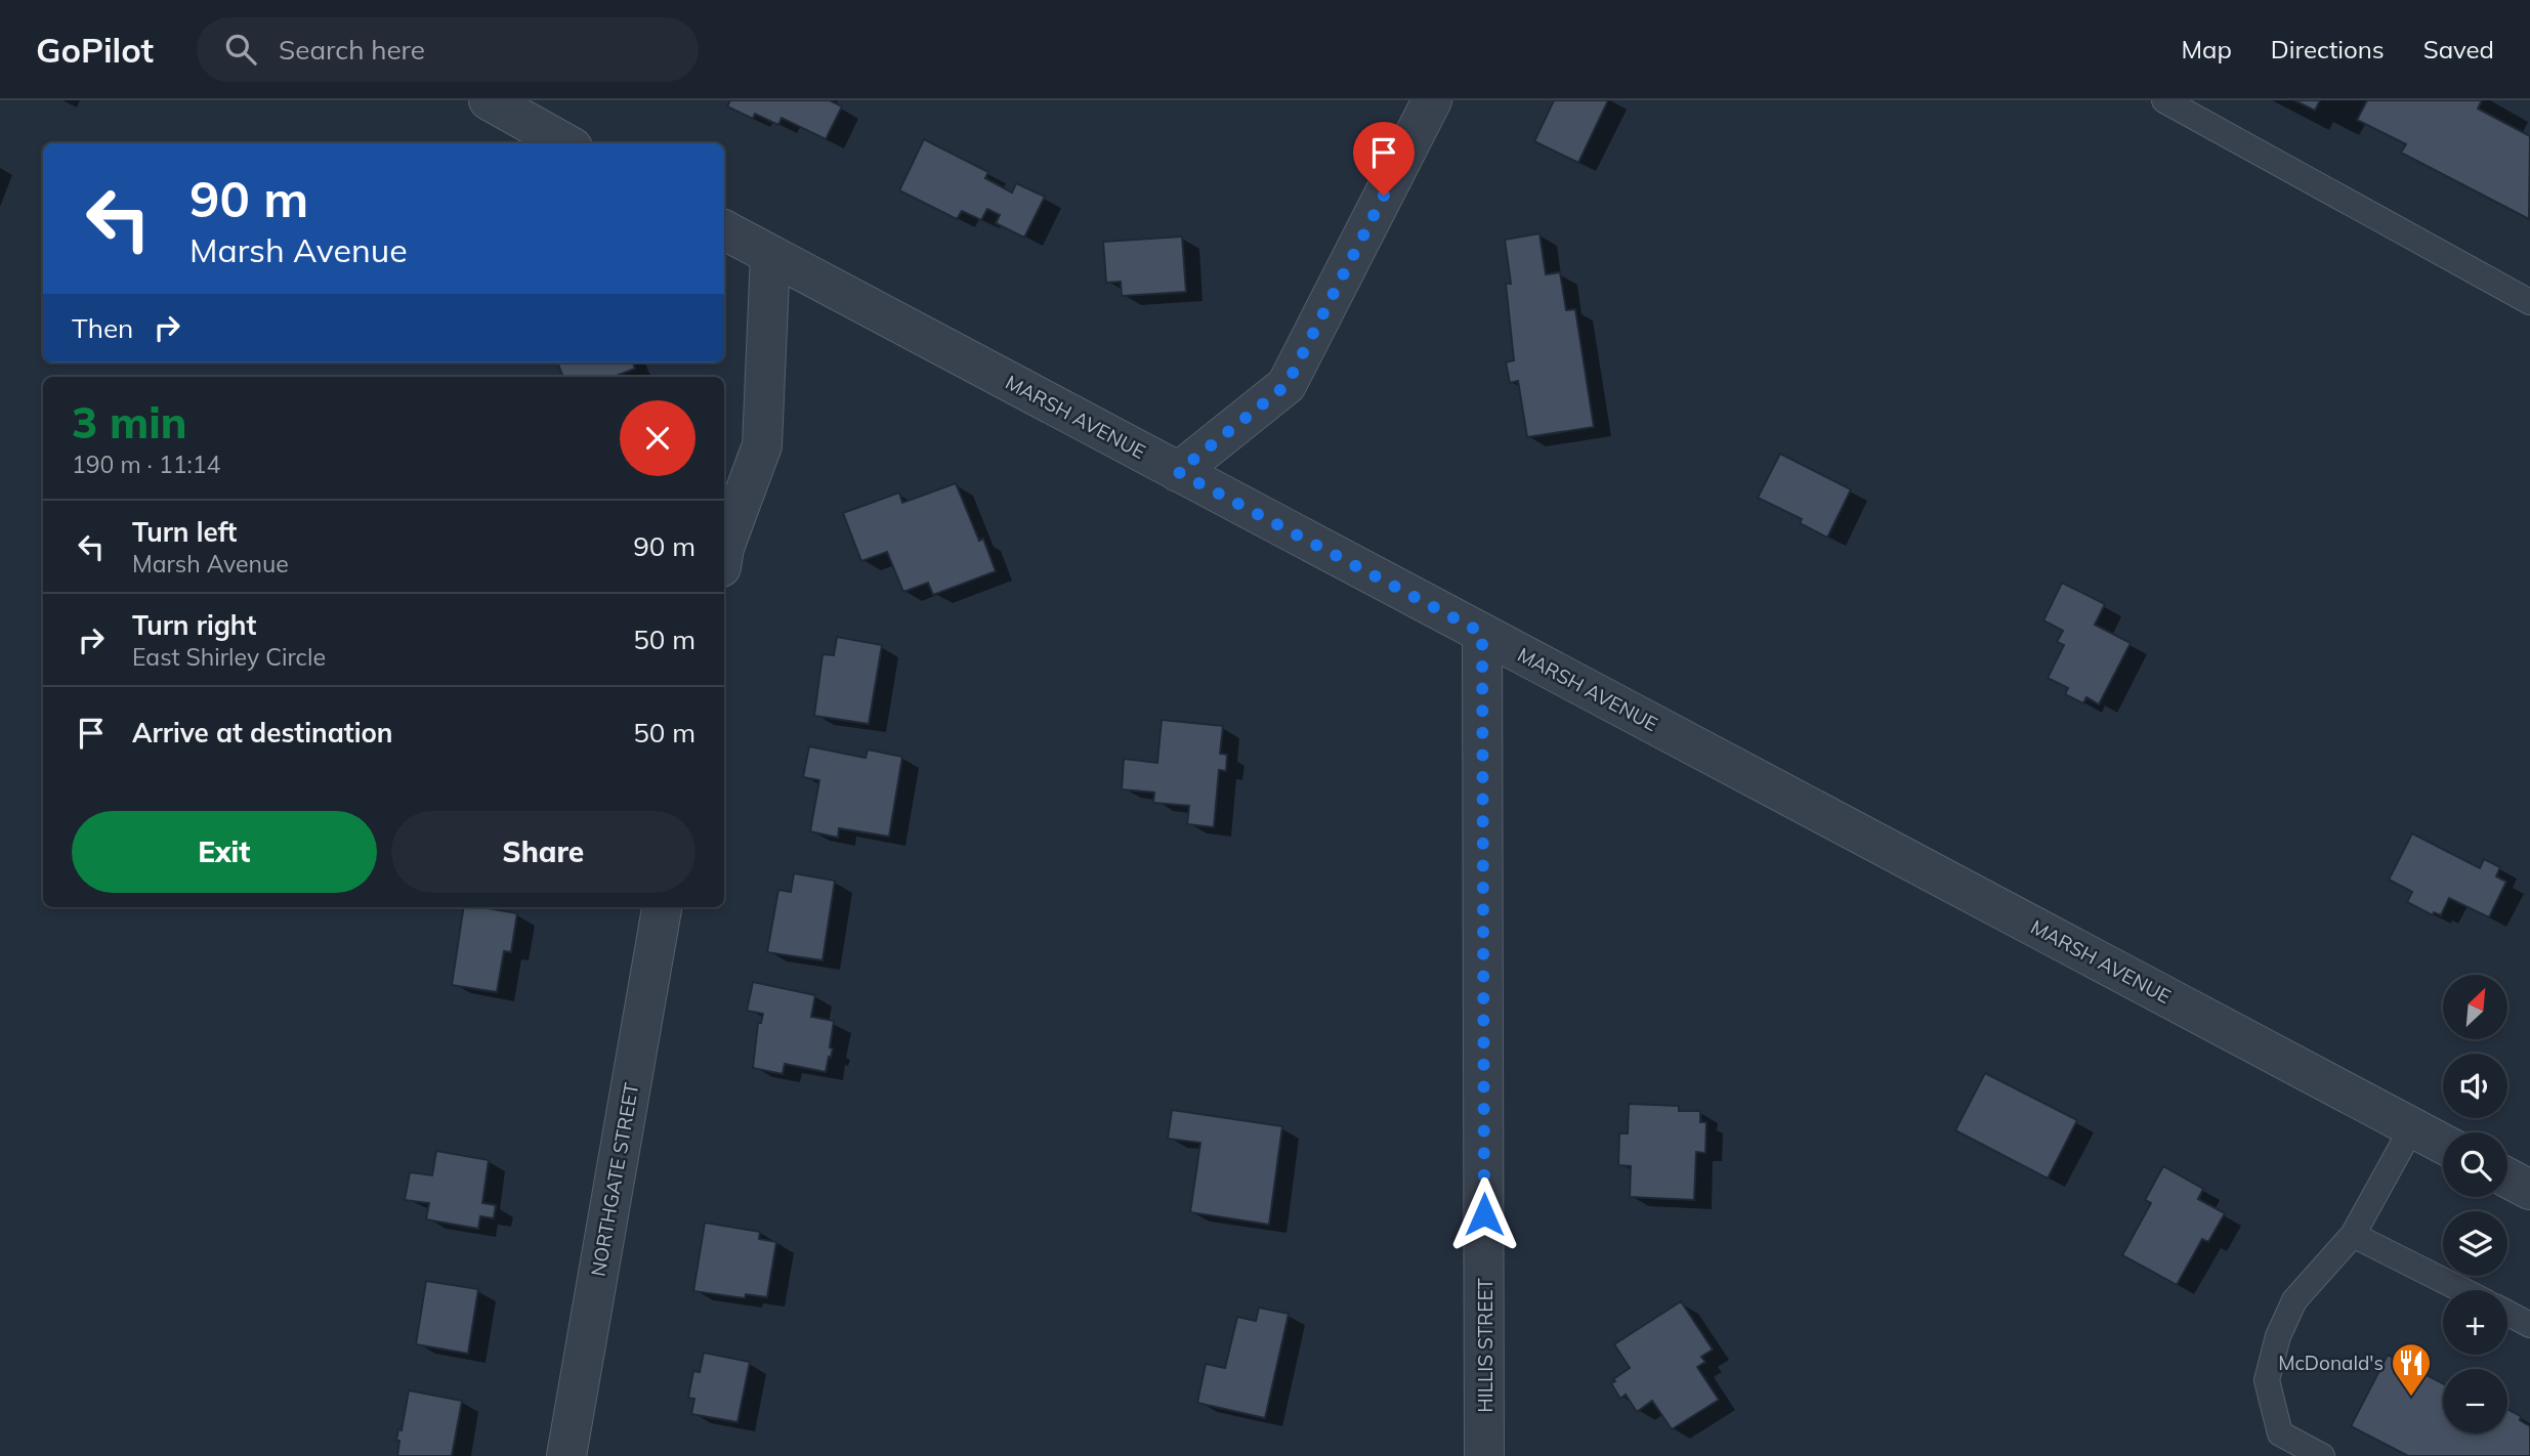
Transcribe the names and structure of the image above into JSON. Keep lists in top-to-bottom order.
{
  "streets": {
    "street": ["MARSH AVENUE", "NORTHGATE STREET", "HILLIS STREET"]
  },
  "crossings": [
    ["MARSH AVENUE", "HILLIS STREET"]
  ],
  "places": {
    "restaurant": ["McDonald's"]
  },
  "north": "top right",
  "page": {
    "header": "GoPilot",
    "search": "Search here",
    "nav": ["Map", "Directions", "Saved"],
    "turn": ["90 m", "Marsh Avenue"],
    "then": "Then",
    "heading": ["3 min", "190 m · 11:14"],
    "list": [
      {
        "name": "Turn left",
        "note": "Marsh Avenue",
        "value": "90 m"
      },
      {
        "name": "Turn right",
        "note": "East Shirley Circle",
        "value": "50 m"
      },
      {
        "name": "Arrive at destination",
        "value": "50 m"
      }
    ],
    "buttons": ["Exit", "Share"],
    "map_buttons": ["+", "−"]
  }
}
